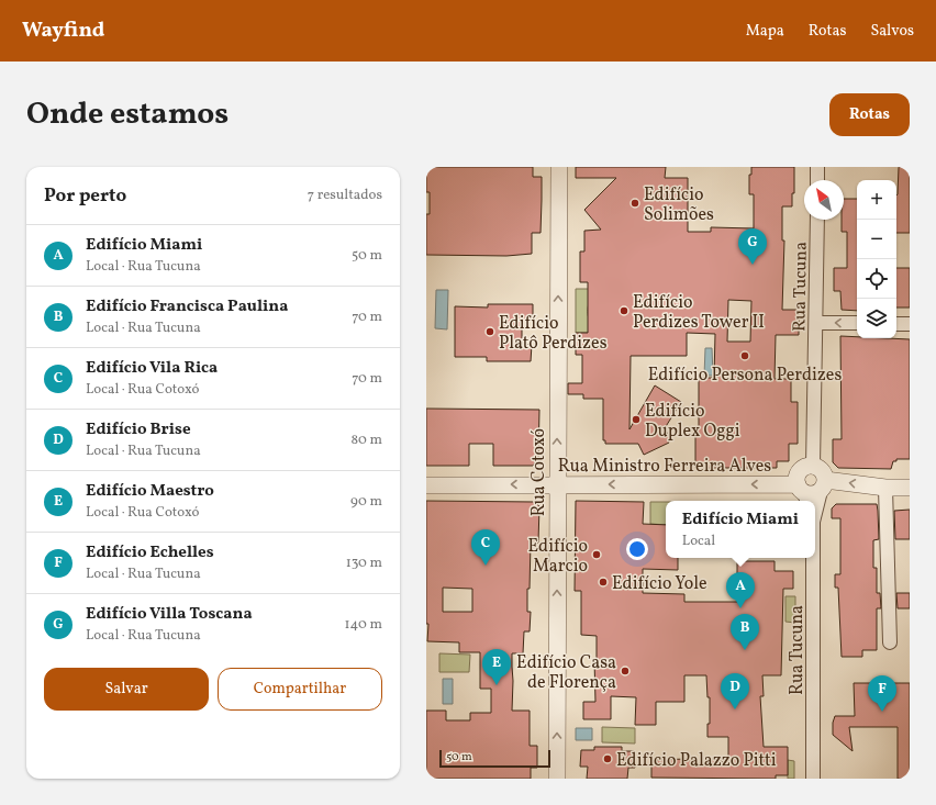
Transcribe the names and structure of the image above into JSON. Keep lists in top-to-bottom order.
{
  "streets": {
    "street": ["Rua Tucuna", "Rua Ministro Ferreira Alves", "Rua Cotoxó"]
  },
  "crossings": [
    ["Rua Tucuna", "Rua Ministro Ferreira Alves"],
    ["Rua Ministro Ferreira Alves", "Rua Cotoxó"]
  ],
  "one_way": ["Rua Ministro Ferreira Alves", "Rua Cotoxó"],
  "places": [
    "Edifício Solimões",
    "Edifício Perdizes Tower II",
    "Edifício Platô Perdizes",
    "Edifício Persona Perdizes",
    "Edifício Duplex Oggi",
    "Edifício Marcio",
    "Edifício Yole",
    "Edifício Casa de Florença",
    "Edifício Palazzo Pitti"
  ],
  "scale_bar": "50 m",
  "north": "top left",
  "page": {
    "header": "Wayfind",
    "nav": ["Mapa", "Rotas", "Salvos"],
    "title": "Onde estamos",
    "buttons": [
      "Rotas",
      ["Salvar", "Compartilhar"]
    ],
    "heading": ["Por perto", "7 resultados"],
    "map_buttons": ["+", "−"],
    "list": [
      {
        "mark": "A",
        "name": "Edifício Miami",
        "note": "Local · Rua Tucuna",
        "value": "50 m"
      },
      {
        "mark": "B",
        "name": "Edifício Francisca Paulina",
        "note": "Local · Rua Tucuna",
        "value": "70 m"
      },
      {
        "mark": "C",
        "name": "Edifício Vila Rica",
        "note": "Local · Rua Cotoxó",
        "value": "70 m"
      },
      {
        "mark": "D",
        "name": "Edifício Brise",
        "note": "Local · Rua Tucuna",
        "value": "80 m"
      },
      {
        "mark": "E",
        "name": "Edifício Maestro",
        "note": "Local · Rua Cotoxó",
        "value": "90 m"
      },
      {
        "mark": "F",
        "name": "Edifício Echelles",
        "note": "Local · Rua Tucuna",
        "value": "130 m"
      },
      {
        "mark": "G",
        "name": "Edifício Villa Toscana",
        "note": "Local · Rua Tucuna",
        "value": "140 m"
      }
    ],
    "pins": [
      "G",
      "C",
      "A",
      "B",
      "E",
      "D",
      "F"
    ],
    "popup": ["Edifício Miami", "Local"],
    "scale": "50 m"
  }
}
